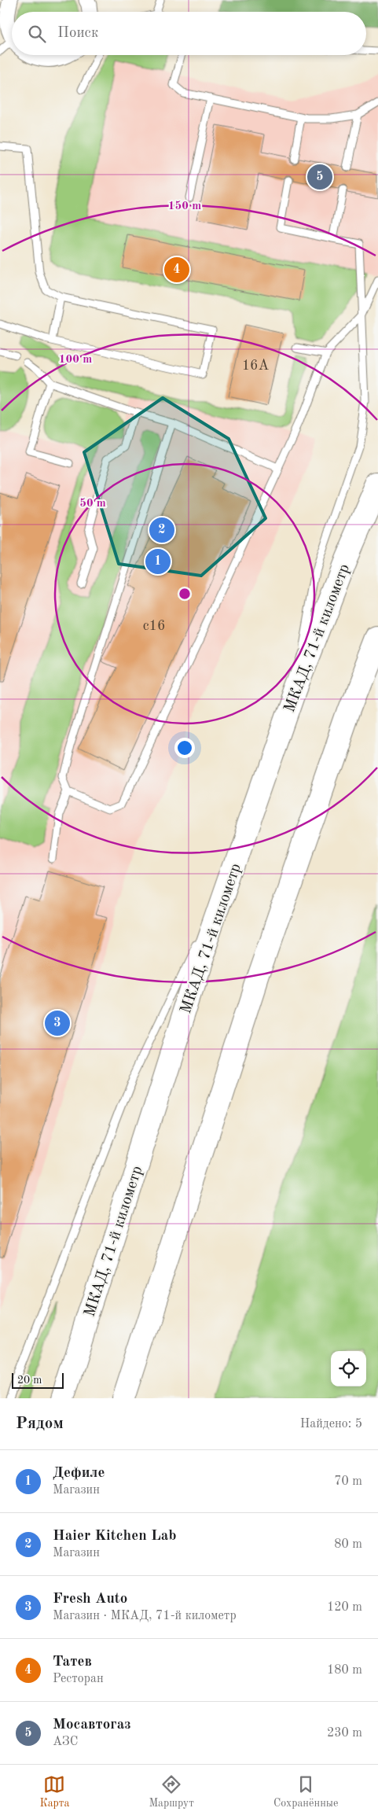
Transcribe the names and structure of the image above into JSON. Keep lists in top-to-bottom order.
{
  "streets": {
    "highway": ["МКАД, 71-й километр"]
  },
  "house_numbers": ["16А", "с16"],
  "scale_bar": "20 m",
  "page": {
    "search": "Поиск",
    "pins": [
      "5",
      "4",
      "2",
      "1",
      "3"
    ],
    "scale": "20 m",
    "heading": ["Рядом", "Найдено: 5"],
    "list": [
      {
        "mark": "1",
        "name": "Дефиле",
        "note": "Магазин",
        "value": "70 m"
      },
      {
        "mark": "2",
        "name": "Haier Kitchen Lab",
        "note": "Магазин",
        "value": "80 m"
      },
      {
        "mark": "3",
        "name": "Fresh Auto",
        "note": "Магазин · МКАД, 71-й километр",
        "value": "120 m"
      },
      {
        "mark": "4",
        "name": "Татев",
        "note": "Ресторан",
        "value": "180 m"
      },
      {
        "mark": "5",
        "name": "Мосавтогаз",
        "note": "АЗС",
        "value": "230 m"
      }
    ],
    "nav": ["Карта", "Маршрут", "Сохранённые"]
  },
  "rings": ["150 m", "100 m", "50 m"]
}
